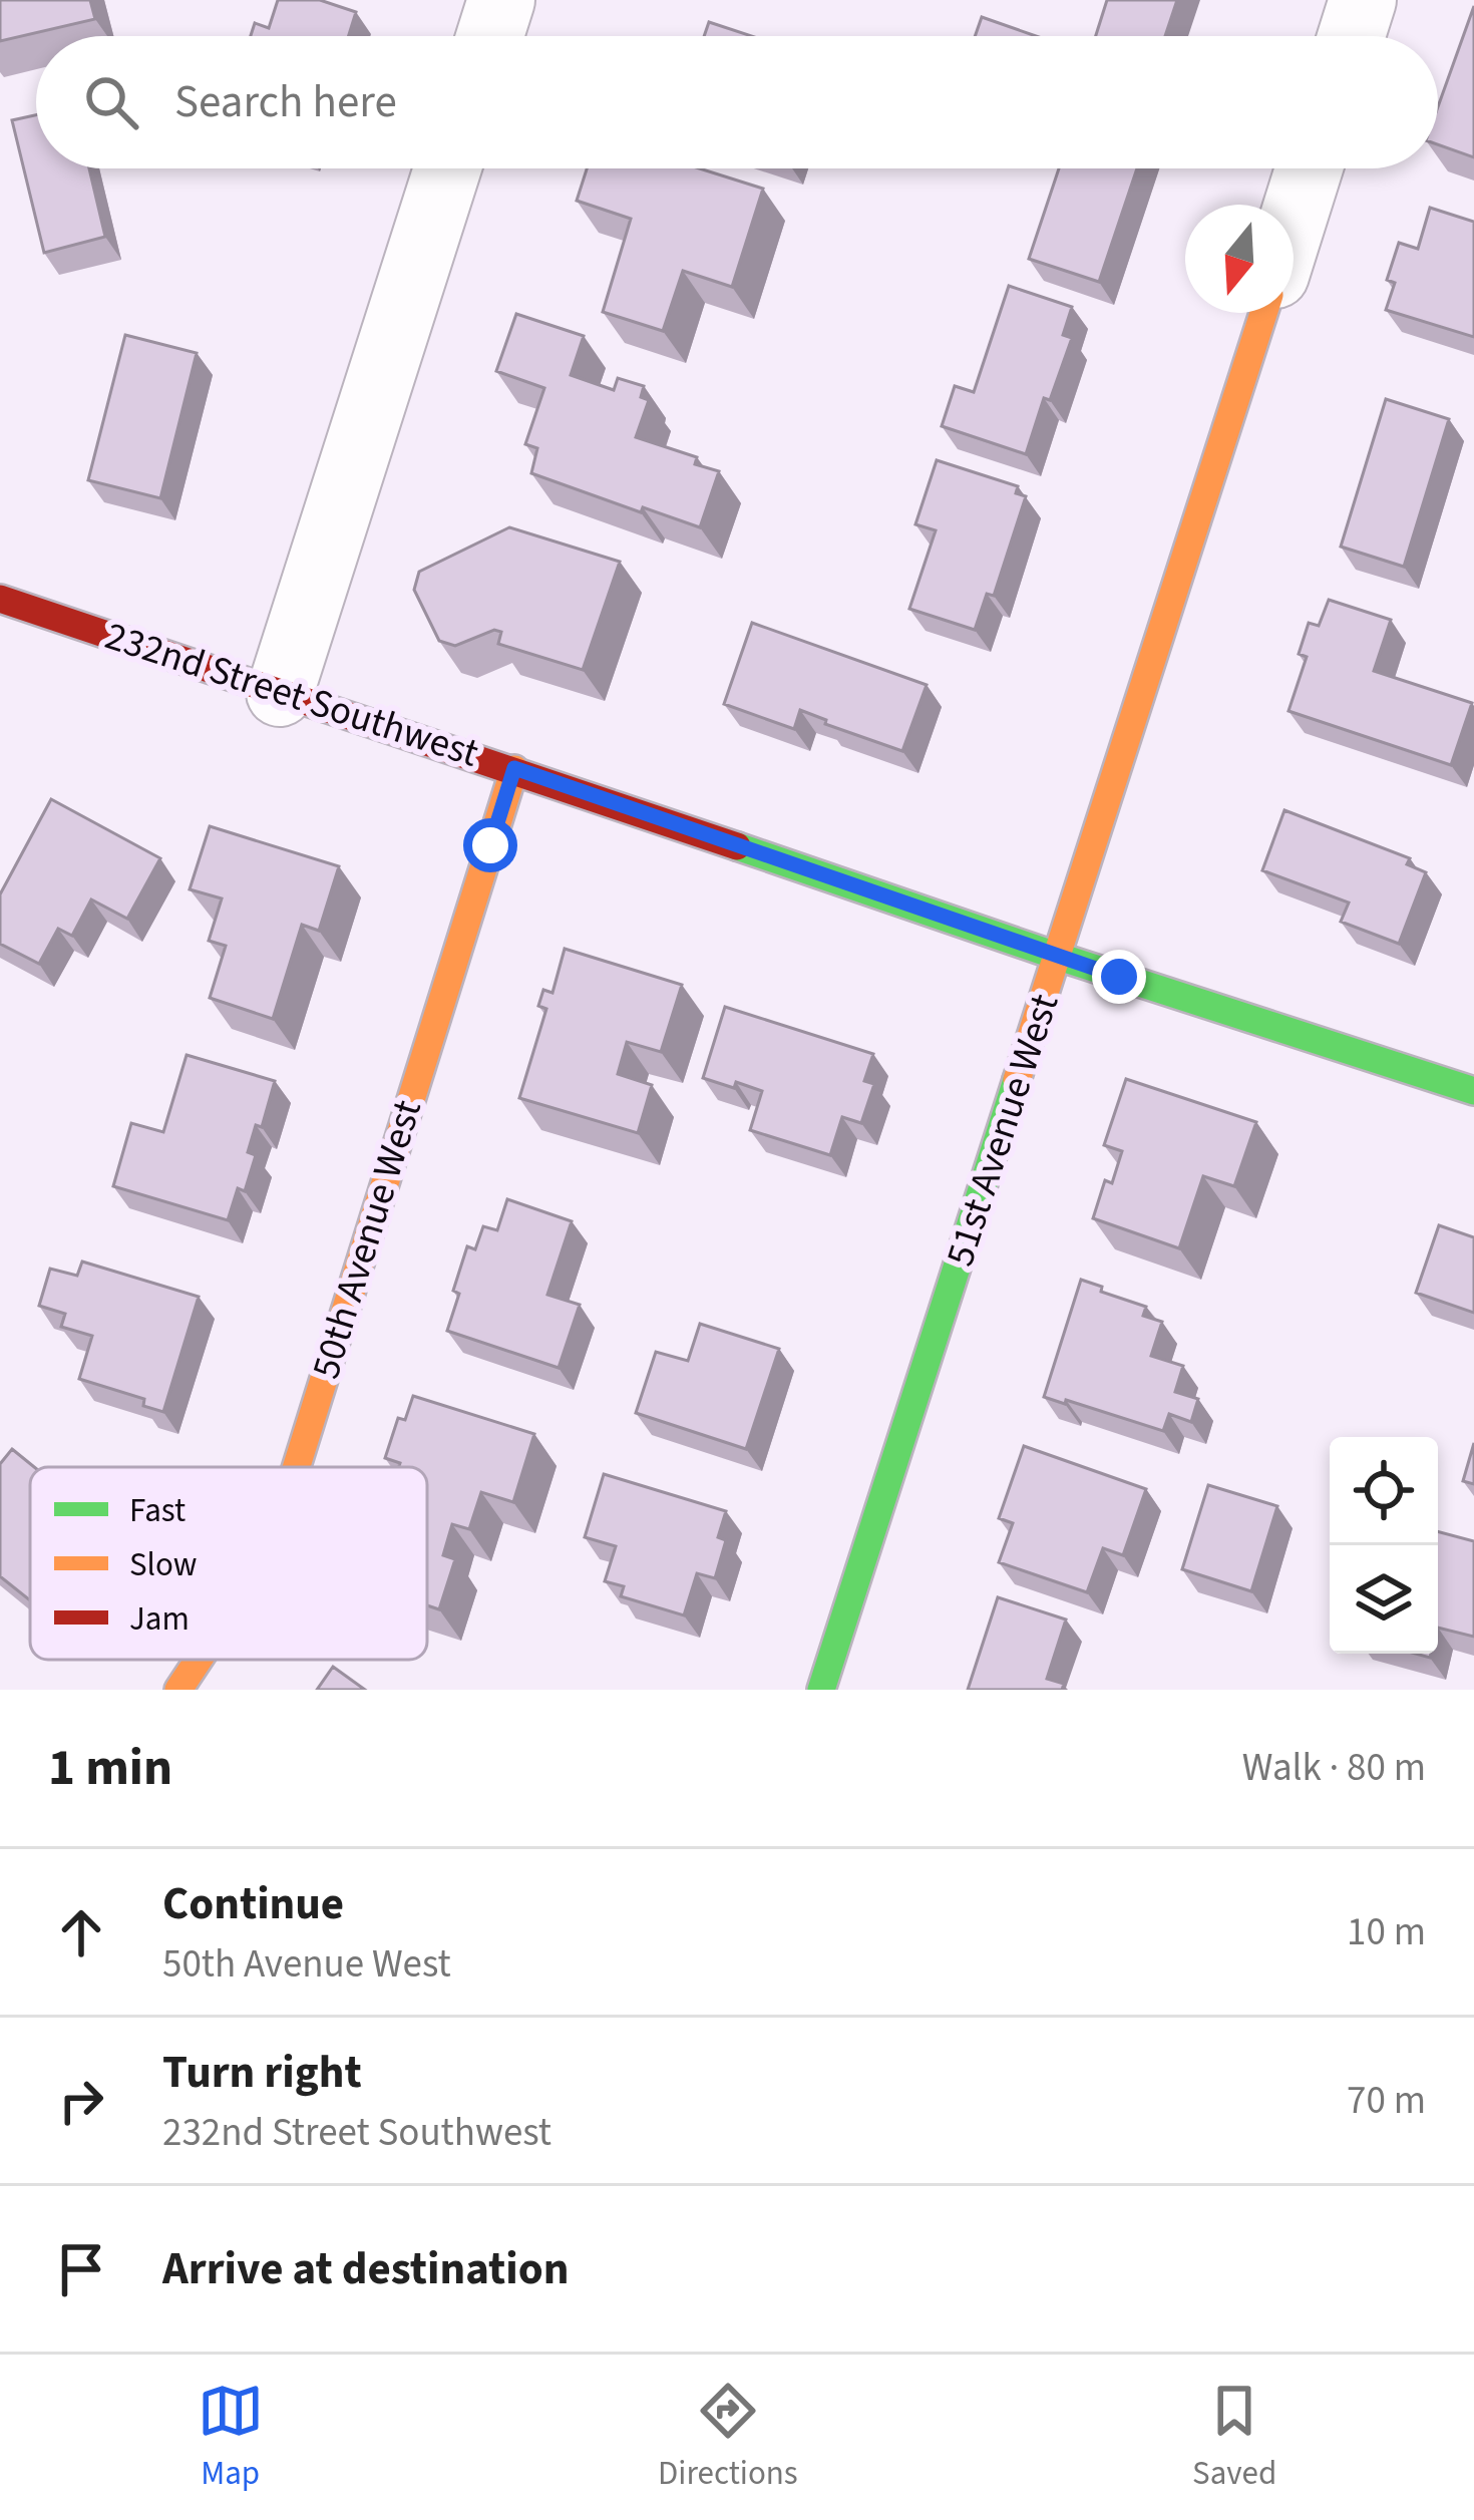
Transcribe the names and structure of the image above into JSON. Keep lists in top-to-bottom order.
{
  "streets": {
    "street": ["232nd Street Southwest", "51st Avenue West", "50th Avenue West"]
  },
  "crossings": [
    ["232nd Street Southwest", "51st Avenue West"],
    ["232nd Street Southwest", "50th Avenue West"]
  ],
  "legend": ["Fast", "Slow", "Jam"],
  "north": "bottom",
  "page": {
    "search": "Search here",
    "heading": ["1 min", "Walk · 80 m"],
    "list": [
      ["Continue", "50th Avenue West", "10 m"],
      ["Turn right", "232nd Street Southwest", "70 m"],
      "Arrive at destination"
    ],
    "nav": ["Map", "Directions", "Saved"]
  }
}
